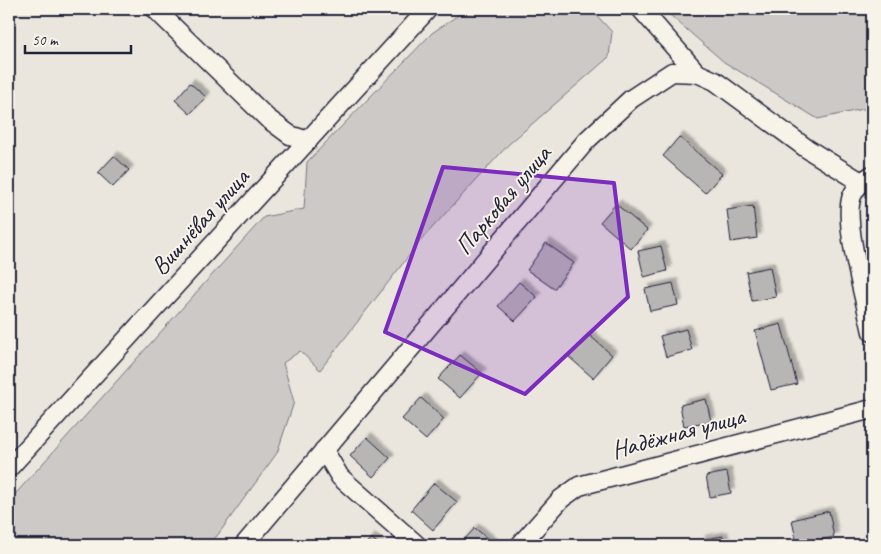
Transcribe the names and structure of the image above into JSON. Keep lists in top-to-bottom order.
{
  "streets": {
    "street": ["Парковая улица", "Вишнёвая улица", "Надёжная улица"]
  },
  "scale_bar": "50 m"
}
